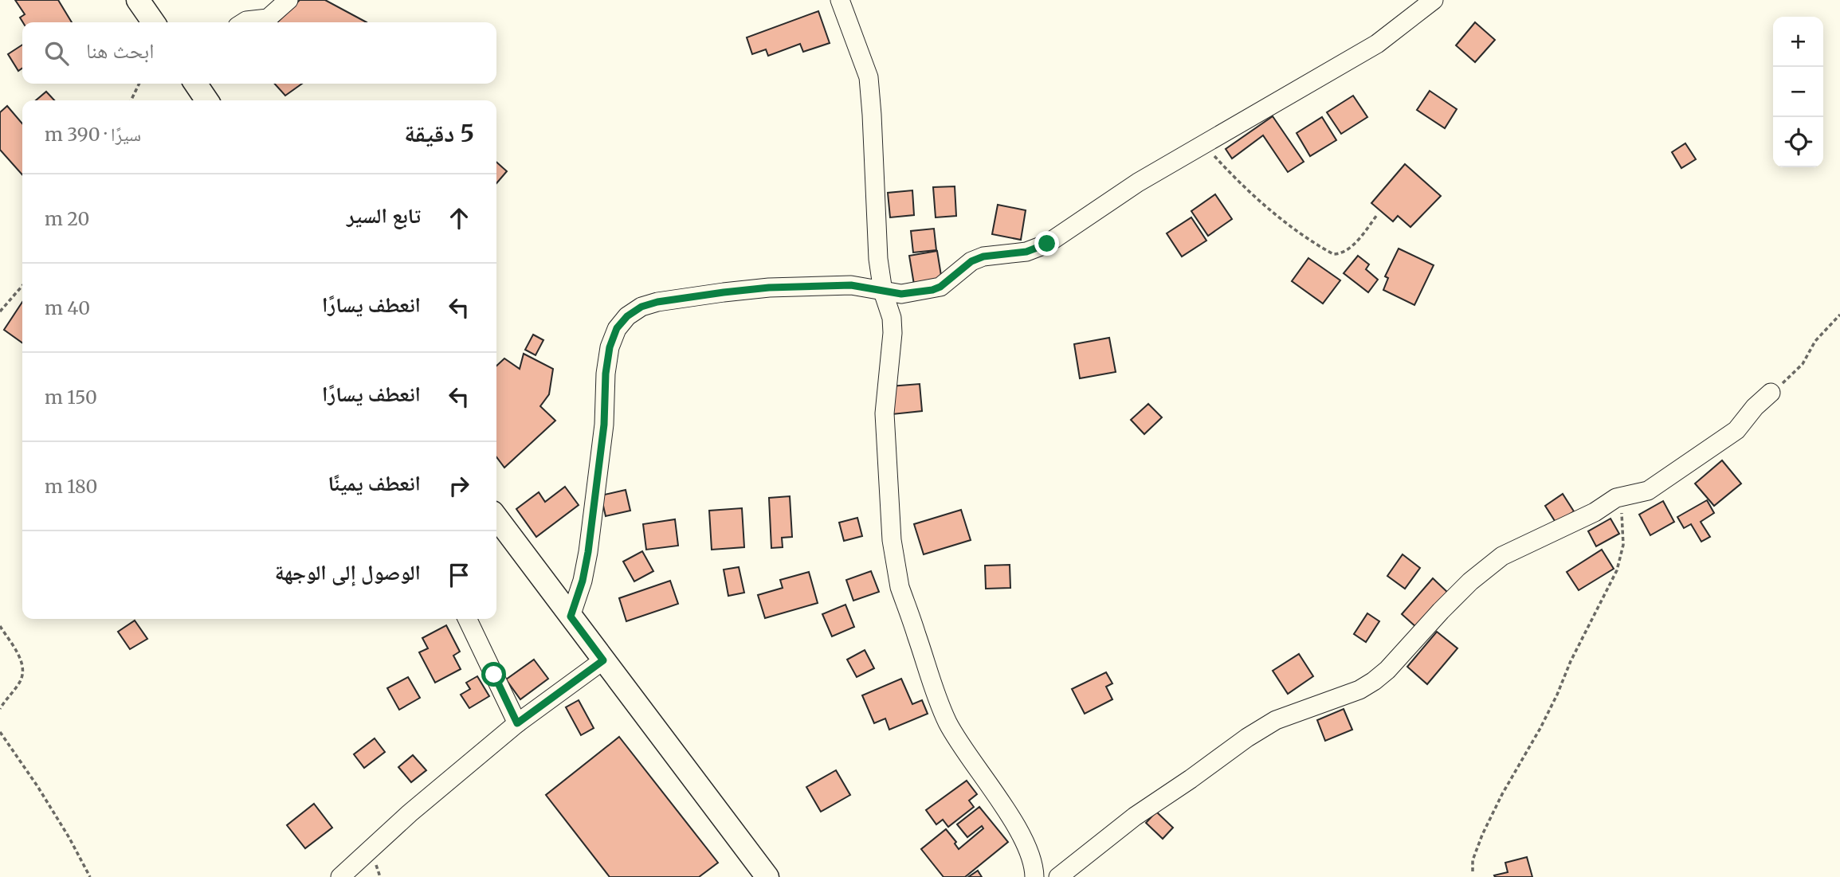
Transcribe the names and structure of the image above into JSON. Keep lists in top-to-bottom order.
{
  "page": {
    "map_buttons": ["+", "−"],
    "search": "ابحث هنا",
    "heading": ["5 دقيقة", "سيرًا · 390 m"],
    "list": [
      ["تابع السير", "20 m"],
      ["انعطف يسارًا", "40 m"],
      ["انعطف يسارًا", "150 m"],
      ["انعطف يمينًا", "180 m"],
      "الوصول إلى الوجهة"
    ]
  }
}
